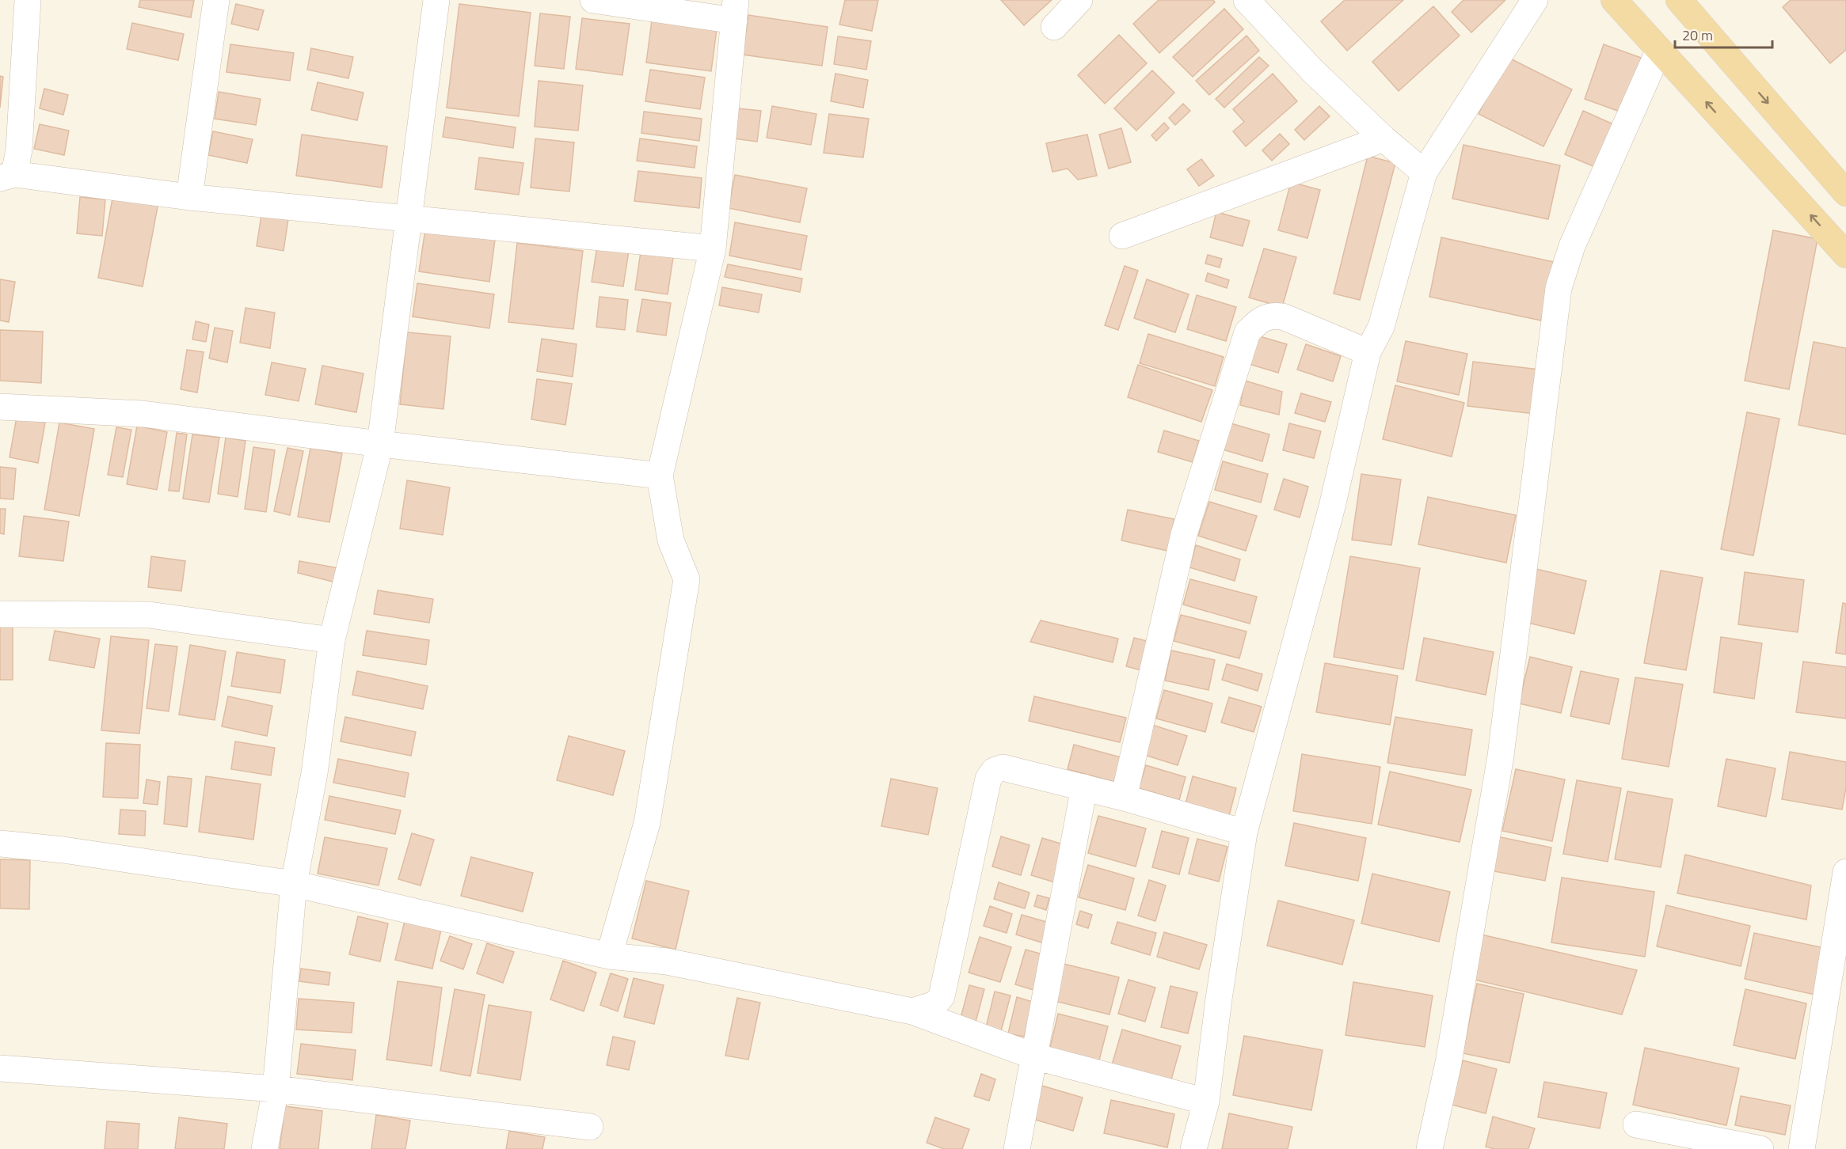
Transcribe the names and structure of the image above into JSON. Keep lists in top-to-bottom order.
{
  "scale_bar": "20 m"
}
